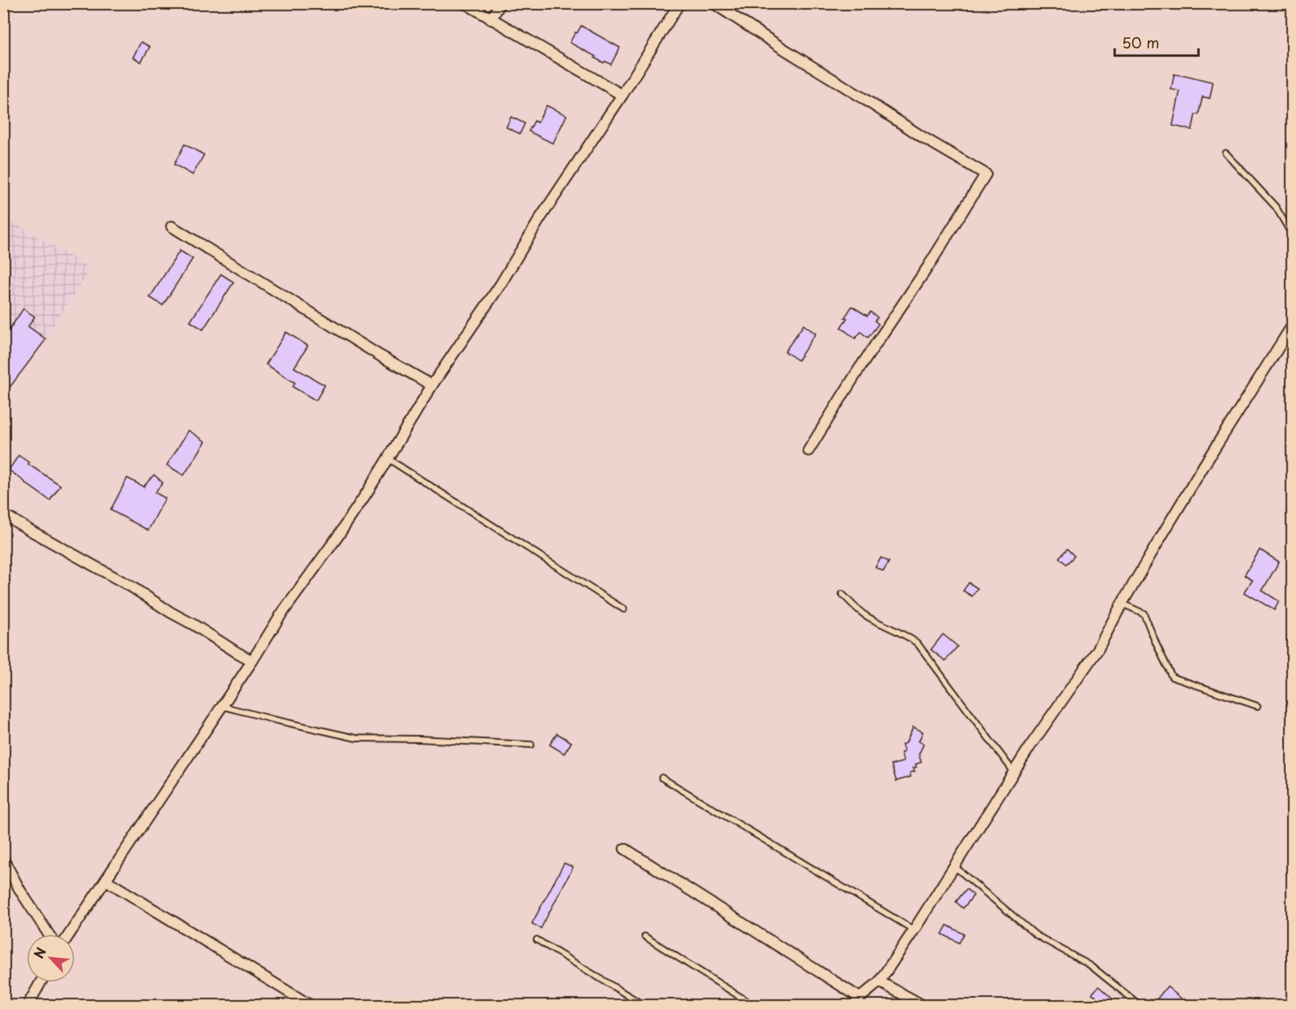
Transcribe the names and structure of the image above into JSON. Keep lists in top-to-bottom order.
{
  "scale_bar": "50 m",
  "north": "top left"
}
